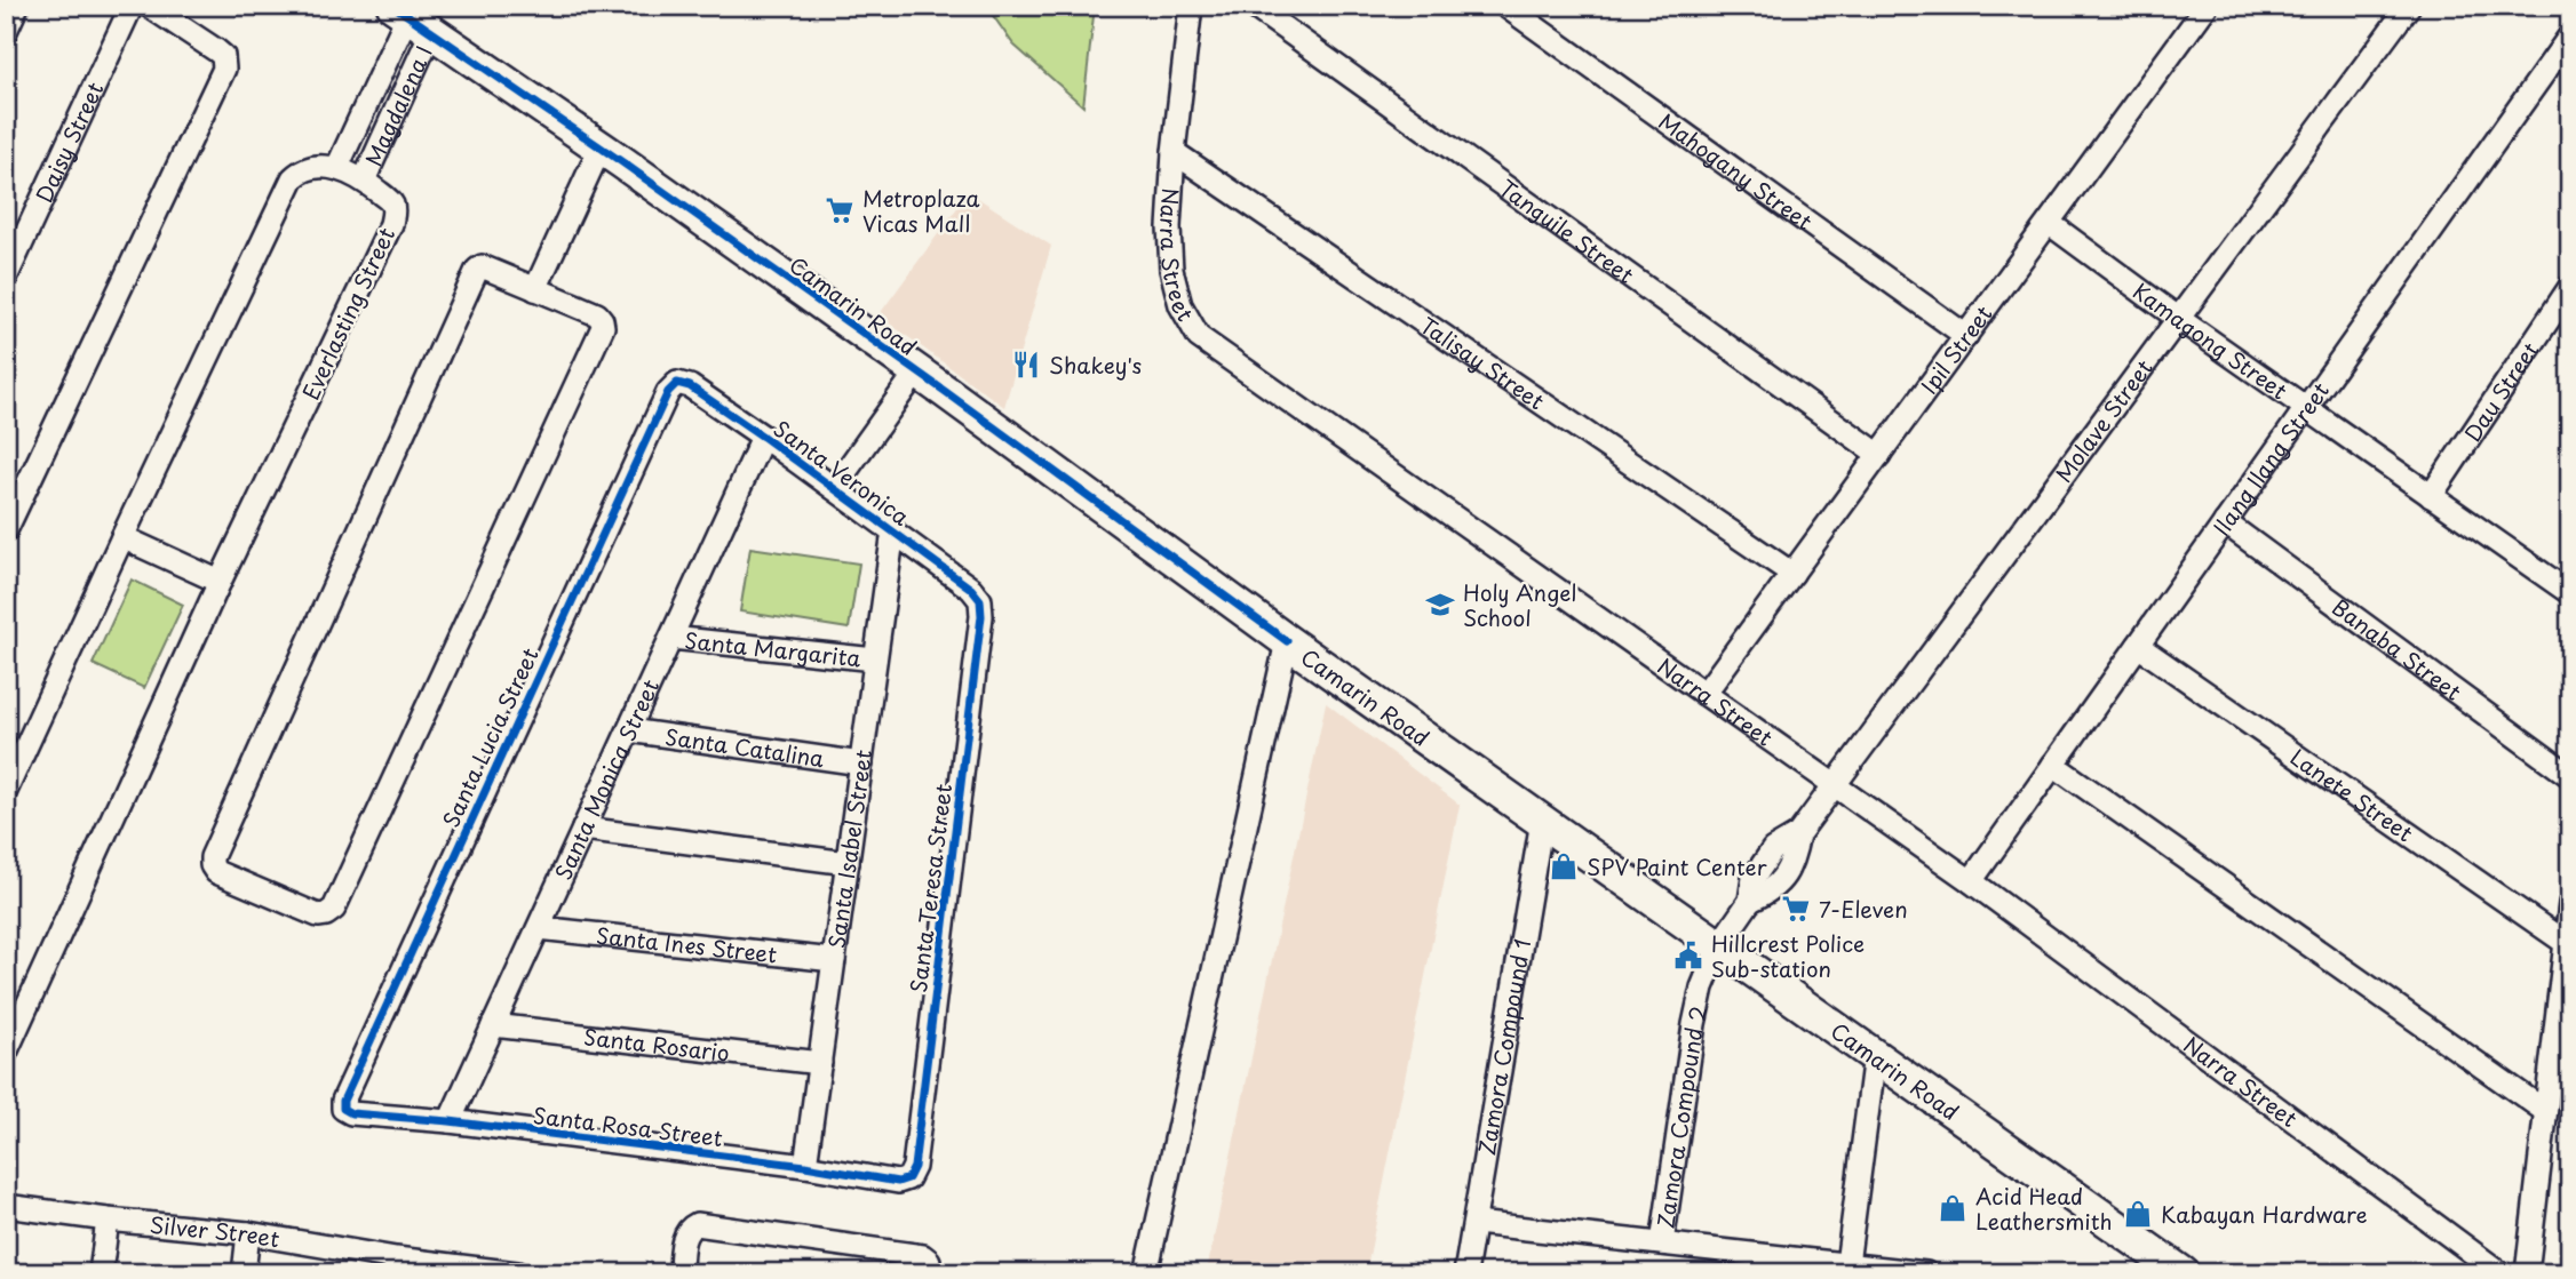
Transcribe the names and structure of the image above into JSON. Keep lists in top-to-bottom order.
{
  "streets": {
    "main road": ["Camarin Road"],
    "street": [
      "Magdalena I",
      "Daisy Street",
      "Mahogany Street",
      "Tanguile Street",
      "Narra Street",
      "Everlasting Street",
      "Kamagong Street",
      "Ipil Street",
      "Talisay Street",
      "Dau Street",
      "Molave Street",
      "Ilang Ilang Street",
      "Santa Veronica",
      "Santa Margarita",
      "Banaba Street",
      "Santa Lucia Street",
      "Santa Catalina",
      "Santa Monica Street",
      "Lanete Street",
      "Santa Isabel Street",
      "Santa Teresa Street",
      "Santa Ines Street",
      "Santa Rosario",
      "Zamora Compound 1",
      "Zamora Compound 2",
      "Santa Rosa Street",
      "Silver Street"
    ]
  },
  "crossings": [
    ["Magdalena I", "Camarin Road"],
    ["Magdalena I", "Everlasting Street"],
    ["Mahogany Street", "Ipil Street"],
    ["Tanguile Street", "Ipil Street"],
    ["Narra Street", "Ipil Street"],
    ["Narra Street", "Talisay Street"],
    ["Narra Street", "Molave Street"],
    ["Narra Street", "Ilang Ilang Street"],
    ["Camarin Road", "Molave Street"],
    ["Camarin Road", "Zamora Compound 1"],
    ["Camarin Road", "Zamora Compound 2"],
    ["Kamagong Street", "Ipil Street"],
    ["Kamagong Street", "Dau Street"],
    ["Kamagong Street", "Molave Street"],
    ["Kamagong Street", "Ilang Ilang Street"],
    ["Ipil Street", "Talisay Street"],
    ["Molave Street", "Zamora Compound 2"],
    ["Ilang Ilang Street", "Banaba Street"],
    ["Ilang Ilang Street", "Lanete Street"],
    ["Santa Veronica", "Santa Lucia Street"],
    ["Santa Veronica", "Santa Monica Street"],
    ["Santa Veronica", "Santa Isabel Street"],
    ["Santa Veronica", "Santa Teresa Street"],
    ["Santa Margarita", "Santa Monica Street"],
    ["Santa Margarita", "Santa Isabel Street"],
    ["Santa Lucia Street", "Santa Rosa Street"],
    ["Santa Catalina", "Santa Monica Street"],
    ["Santa Catalina", "Santa Isabel Street"],
    ["Santa Monica Street", "Santa Ines Street"],
    ["Santa Monica Street", "Santa Rosario"],
    ["Santa Monica Street", "Santa Rosa Street"],
    ["Santa Isabel Street", "Santa Ines Street"],
    ["Santa Isabel Street", "Santa Rosario"],
    ["Santa Isabel Street", "Santa Rosa Street"],
    ["Santa Teresa Street", "Santa Rosa Street"]
  ],
  "places": {
    "supermarket": ["Metroplaza Vicas Mall", "7-Eleven"],
    "restaurant": ["Shakey's"],
    "school or university": ["Holy Angel School"],
    "shop": ["SPV Paint Center", "Acid Head Leathersmith", "Kabayan Hardware"],
    "public building": ["Hillcrest Police Sub-station"]
  }
}
